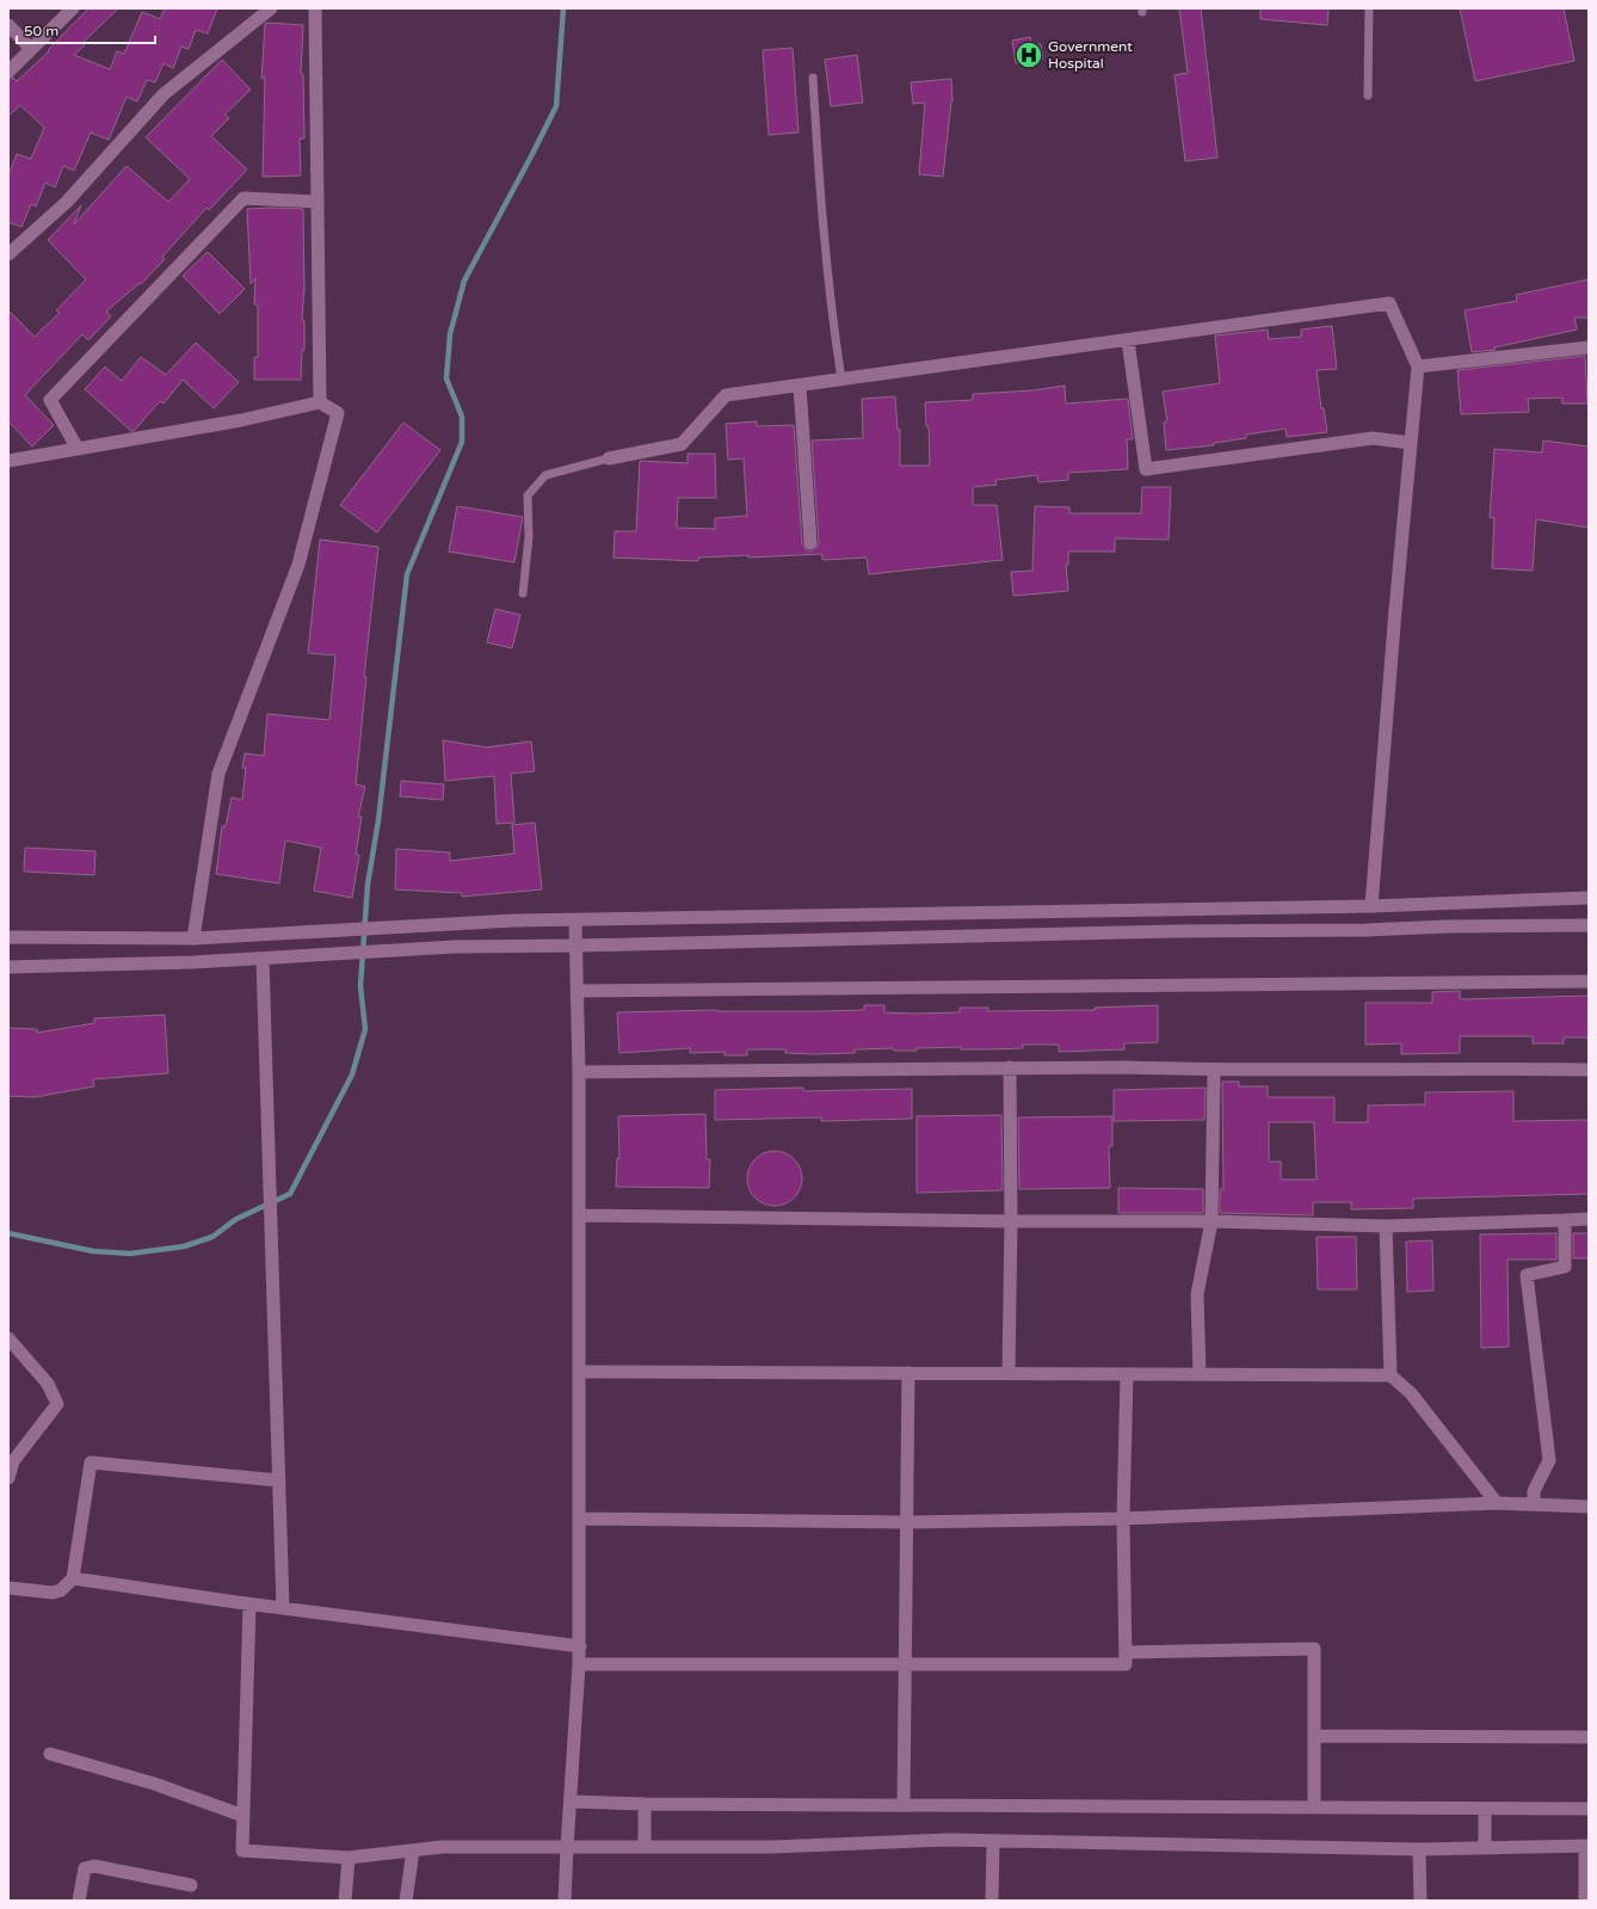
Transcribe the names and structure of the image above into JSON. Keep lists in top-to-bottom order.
{
  "places": {
    "hospital": ["Government Hospital"]
  },
  "scale_bar": "50 m"
}
